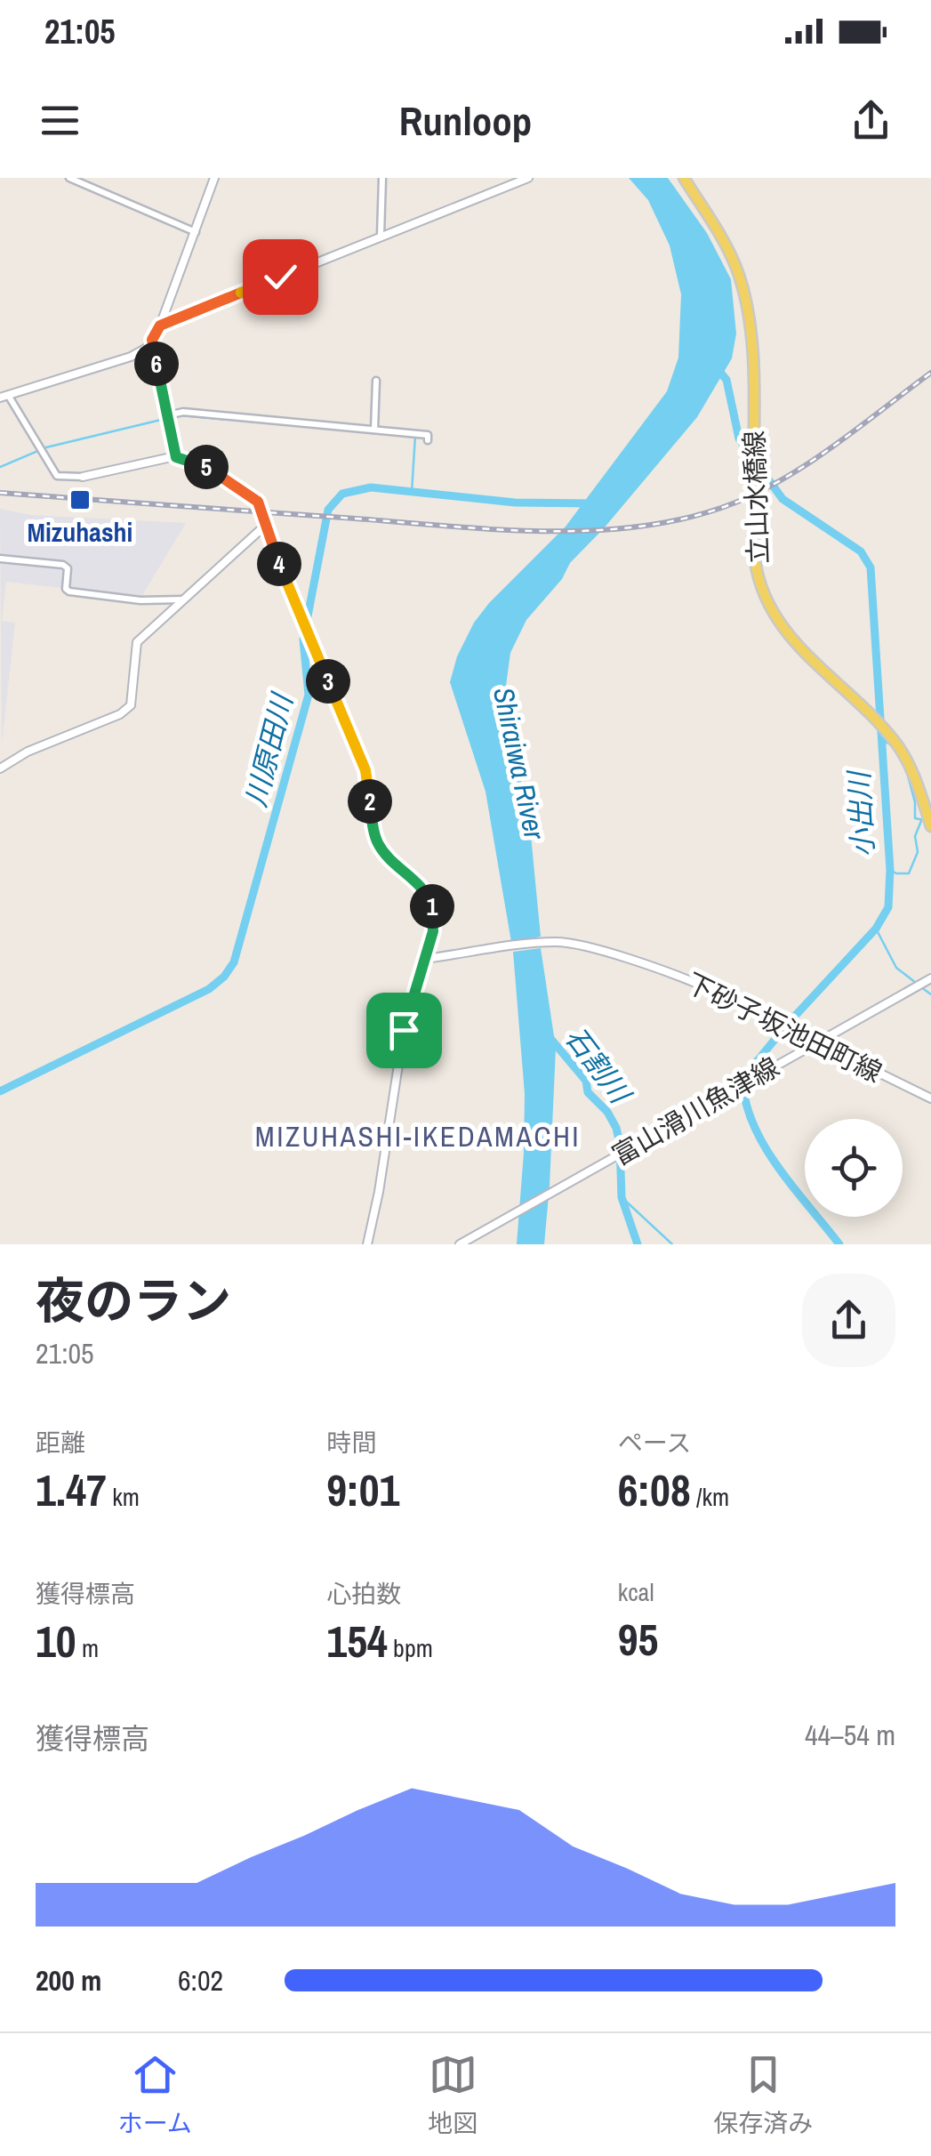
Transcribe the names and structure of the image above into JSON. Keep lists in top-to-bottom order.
{
  "streets": {
    "main road": ["立山水橋線", "下砂子坂池田町線", "富山滑川魚津線"]
  },
  "crossings": [
    ["下砂子坂池田町線", "富山滑川魚津線"]
  ],
  "districts": ["MIZUHASHI-IKEDAMACHI"],
  "water": [
    "川原田川",
    "Shiraiwa River",
    "小出川",
    "石割川"
  ],
  "places": {
    "transit": ["Mizuhashi"]
  },
  "page": {
    "status": "21:05",
    "header": "Runloop",
    "pins": [
      "6",
      "5",
      "4",
      "3",
      "2",
      "1"
    ],
    "heading": ["夜のラン", "21:05"],
    "stats": [
      ["距離", "1.47 km"],
      ["時間", "9:01"],
      ["ペース", "6:08 /km"],
      ["獲得標高", "10 m"],
      ["心拍数", "154 bpm"],
      ["kcal", "95"]
    ],
    "chart": ["獲得標高", "44–54 m"],
    "list": [
      {
        "name": "200 m",
        "note": "6:02"
      }
    ],
    "tabs": ["ホーム", "地図", "保存済み"]
  }
}
